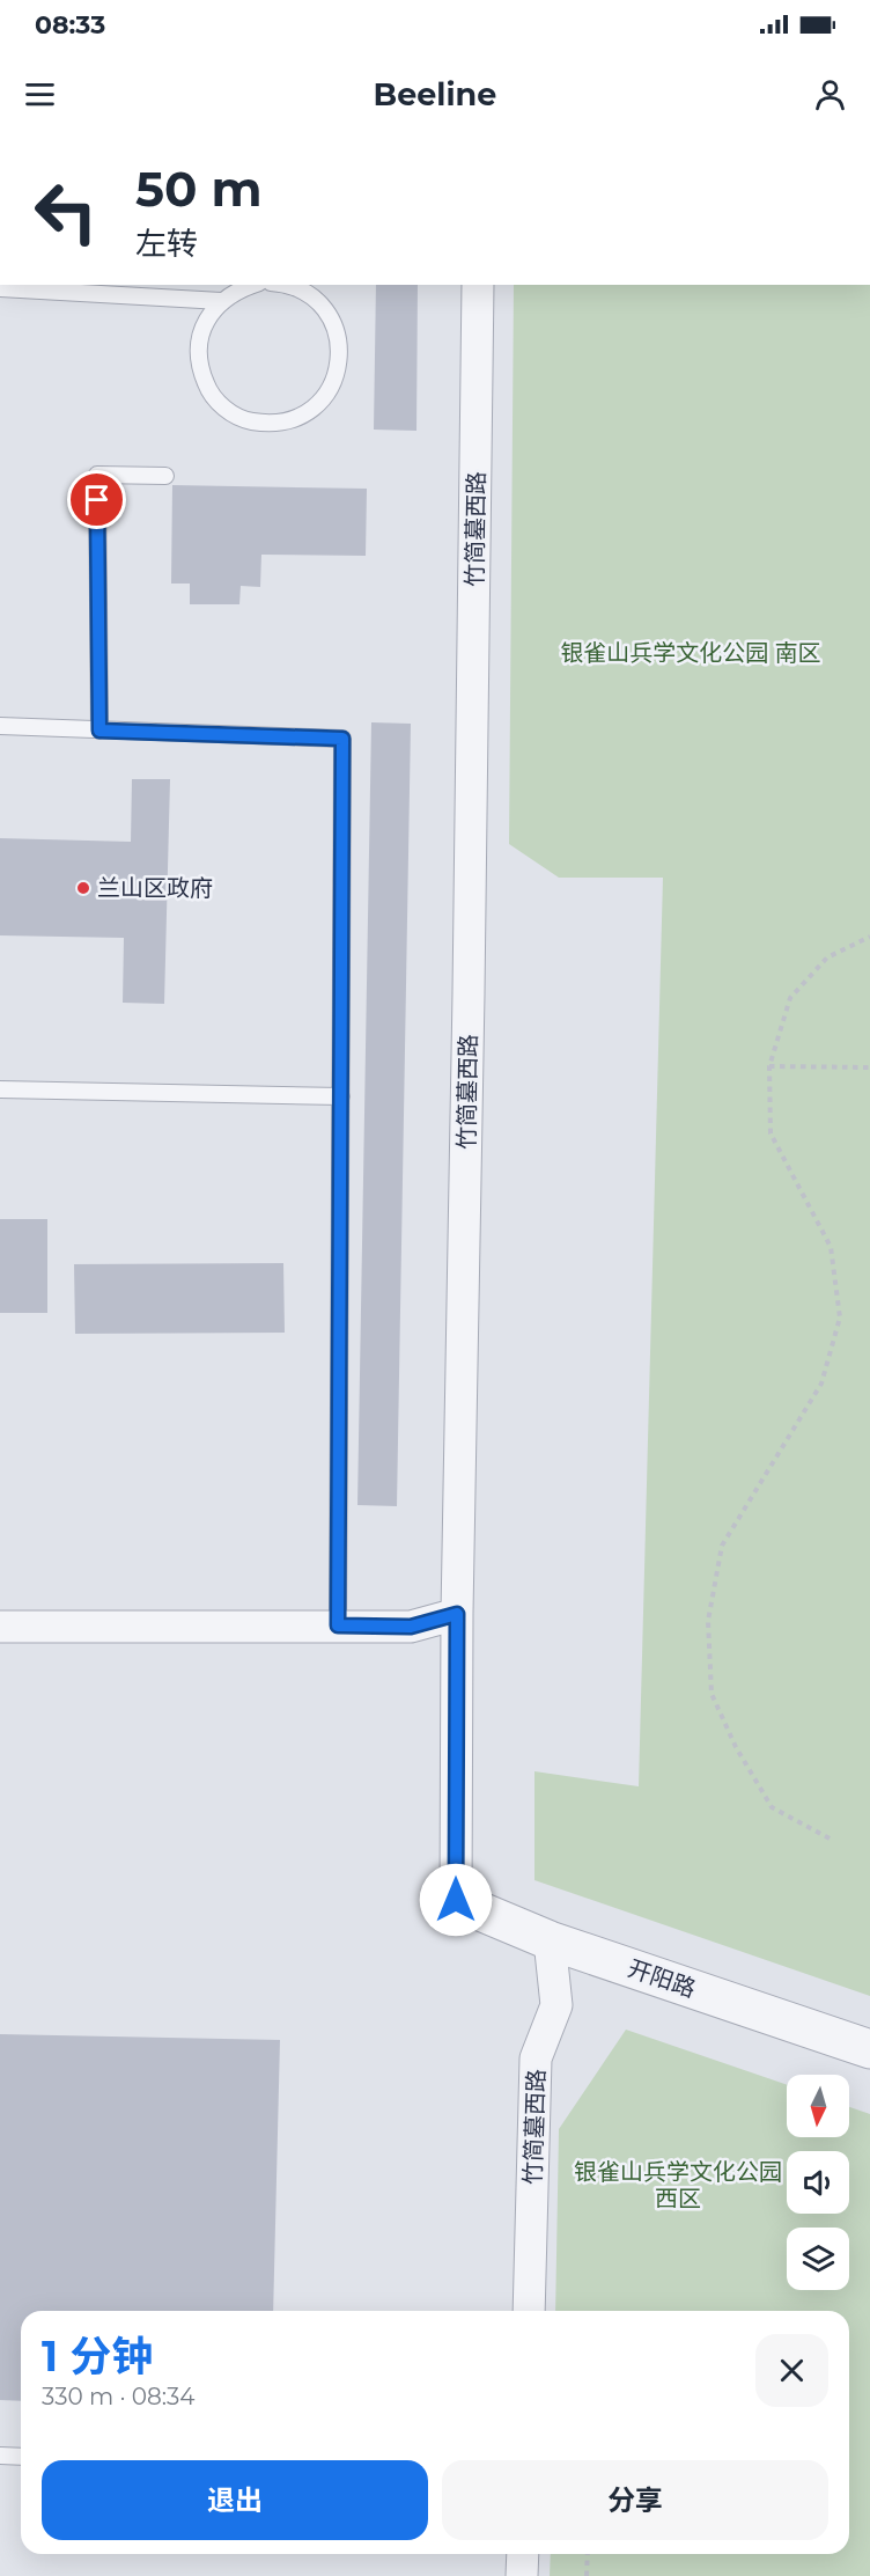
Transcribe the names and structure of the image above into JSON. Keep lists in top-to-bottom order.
{
  "streets": {
    "street": ["竹简墓西路", "开阳路"]
  },
  "crossings": [
    ["竹简墓西路", "开阳路"]
  ],
  "parks": ["银雀山兵学文化公园 南区", "银雀山兵学文化公园 西区"],
  "places": ["兰山区政府"],
  "north": "bottom",
  "page": {
    "status": "08:33",
    "header": "Beeline",
    "turn": ["50 m", "左转"],
    "heading": ["1 分钟", "330 m · 08:34"],
    "buttons": ["退出", "分享"]
  }
}
